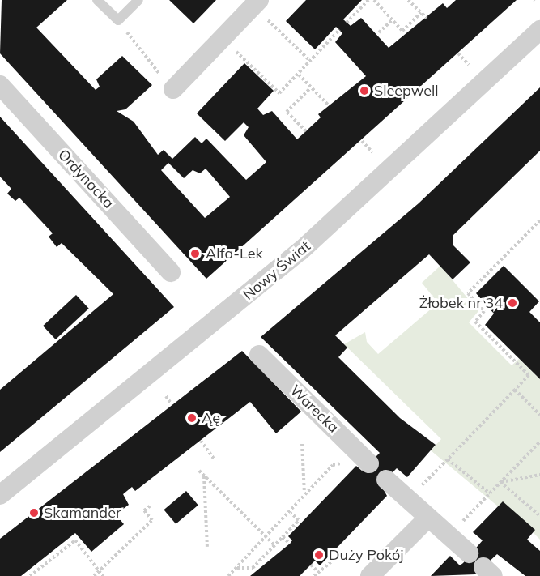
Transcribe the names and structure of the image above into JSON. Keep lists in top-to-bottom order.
{
  "streets": {
    "street": ["Ordynacka", "Nowy Świat", "Warecka"]
  },
  "places": [
    "Sleepwell",
    "Alfa-Lek",
    "Żłobek nr 34",
    "Ąę",
    "Skamander",
    "Duży Pokój"
  ]
}
